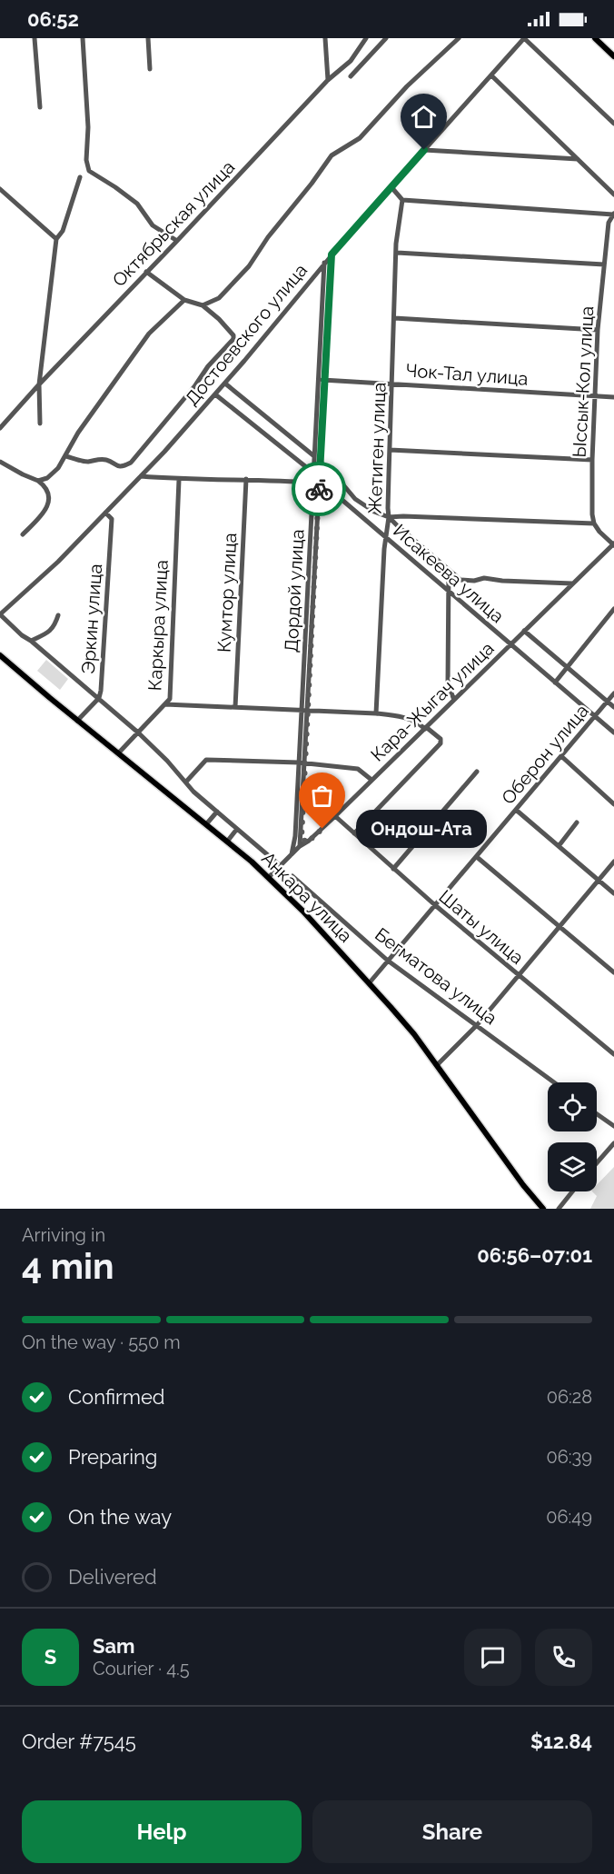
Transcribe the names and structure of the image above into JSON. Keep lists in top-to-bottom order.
{
  "streets": {
    "main road": ["Анкара улица"],
    "street": [
      "Октябрьская улица",
      "Достоевского улица",
      "Чок-Тал улица",
      "Ыссык-Кол улица",
      "Жетиген улица",
      "Исакеева улица",
      "Дордой улица",
      "Кумтор улица",
      "Эркин улица",
      "Каркыра улица",
      "Кара-Жыгач улица",
      "Оберон улица",
      "Шаты улица",
      "Бегматова улица"
    ]
  },
  "crossings": [
    ["Достоевского улица", "Исакеева улица"],
    ["Достоевского улица", "Дордой улица"],
    ["Достоевского улица", "Эркин улица"],
    ["Чок-Тал улица", "Ыссык-Кол улица"],
    ["Чок-Тал улица", "Жетиген улица"],
    ["Чок-Тал улица", "Дордой улица"],
    ["Жетиген улица", "Исакеева улица"],
    ["Исакеева улица", "Дордой улица"],
    ["Исакеева улица", "Кара-Жыгач улица"],
    ["Исакеева улица", "Оберон улица"],
    ["Дордой улица", "Кара-Жыгач улица"],
    ["Эркин улица", "Анкара улица"],
    ["Каркыра улица", "Анкара улица"],
    ["Кара-Жыгач улица", "Анкара улица"],
    ["Кара-Жыгач улица", "Шаты улица"],
    ["Оберон улица", "Анкара улица"],
    ["Оберон улица", "Шаты улица"],
    ["Оберон улица", "Бегматова улица"]
  ],
  "places": ["Ондош-Ата"],
  "page": {
    "status": "06:52",
    "bubble": "Ондош-Ата",
    "heading": ["4 min", "Arriving in", "06:56–07:01"],
    "panel": [
      "Sam",
      "Courier · 4.5",
      "Order #7545",
      "$12.84"
    ],
    "bar": "On the way · 550 m",
    "list": [
      ["Confirmed", "06:28"],
      ["Preparing", "06:39"],
      ["On the way", "06:49"],
      "Delivered"
    ],
    "round": "S",
    "buttons": ["Help", "Share"]
  }
}
